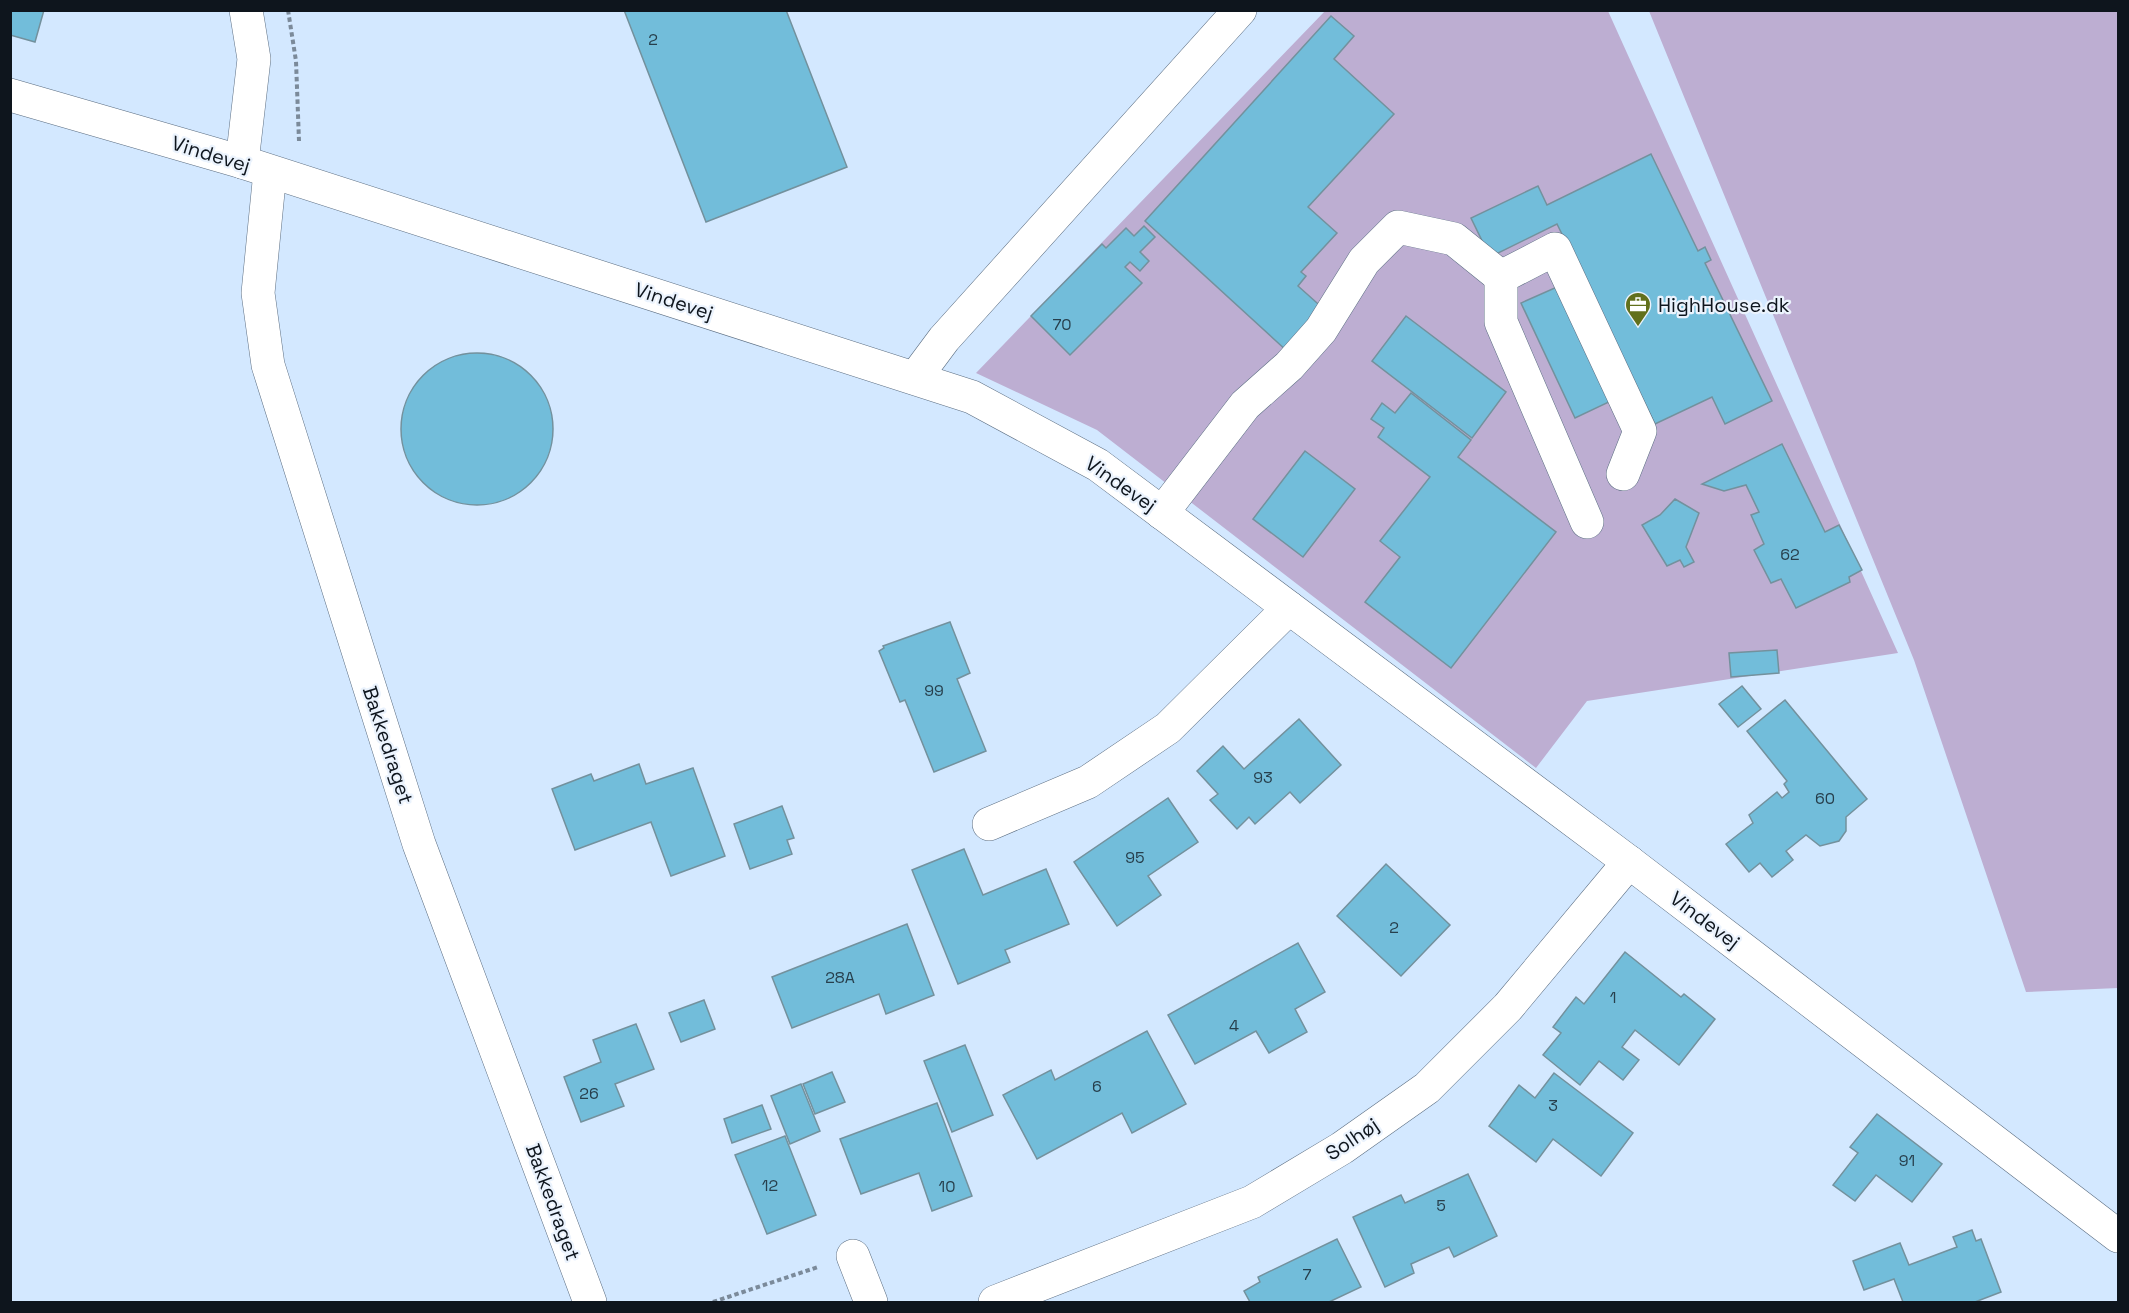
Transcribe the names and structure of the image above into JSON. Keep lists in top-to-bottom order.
{
  "streets": {
    "street": ["Vindevej", "Bakkedraget", "Solhøj"]
  },
  "crossings": [
    ["Vindevej", "Bakkedraget"],
    ["Vindevej", "Solhøj"]
  ],
  "places": {
    "office": ["HighHouse.dk"]
  },
  "house_numbers": [
    "2",
    "70",
    "62",
    "99",
    "93",
    "60",
    "95",
    "2",
    "28A",
    "1",
    "4",
    "6",
    "26",
    "3",
    "91",
    "12",
    "10",
    "5",
    "7"
  ]
}
